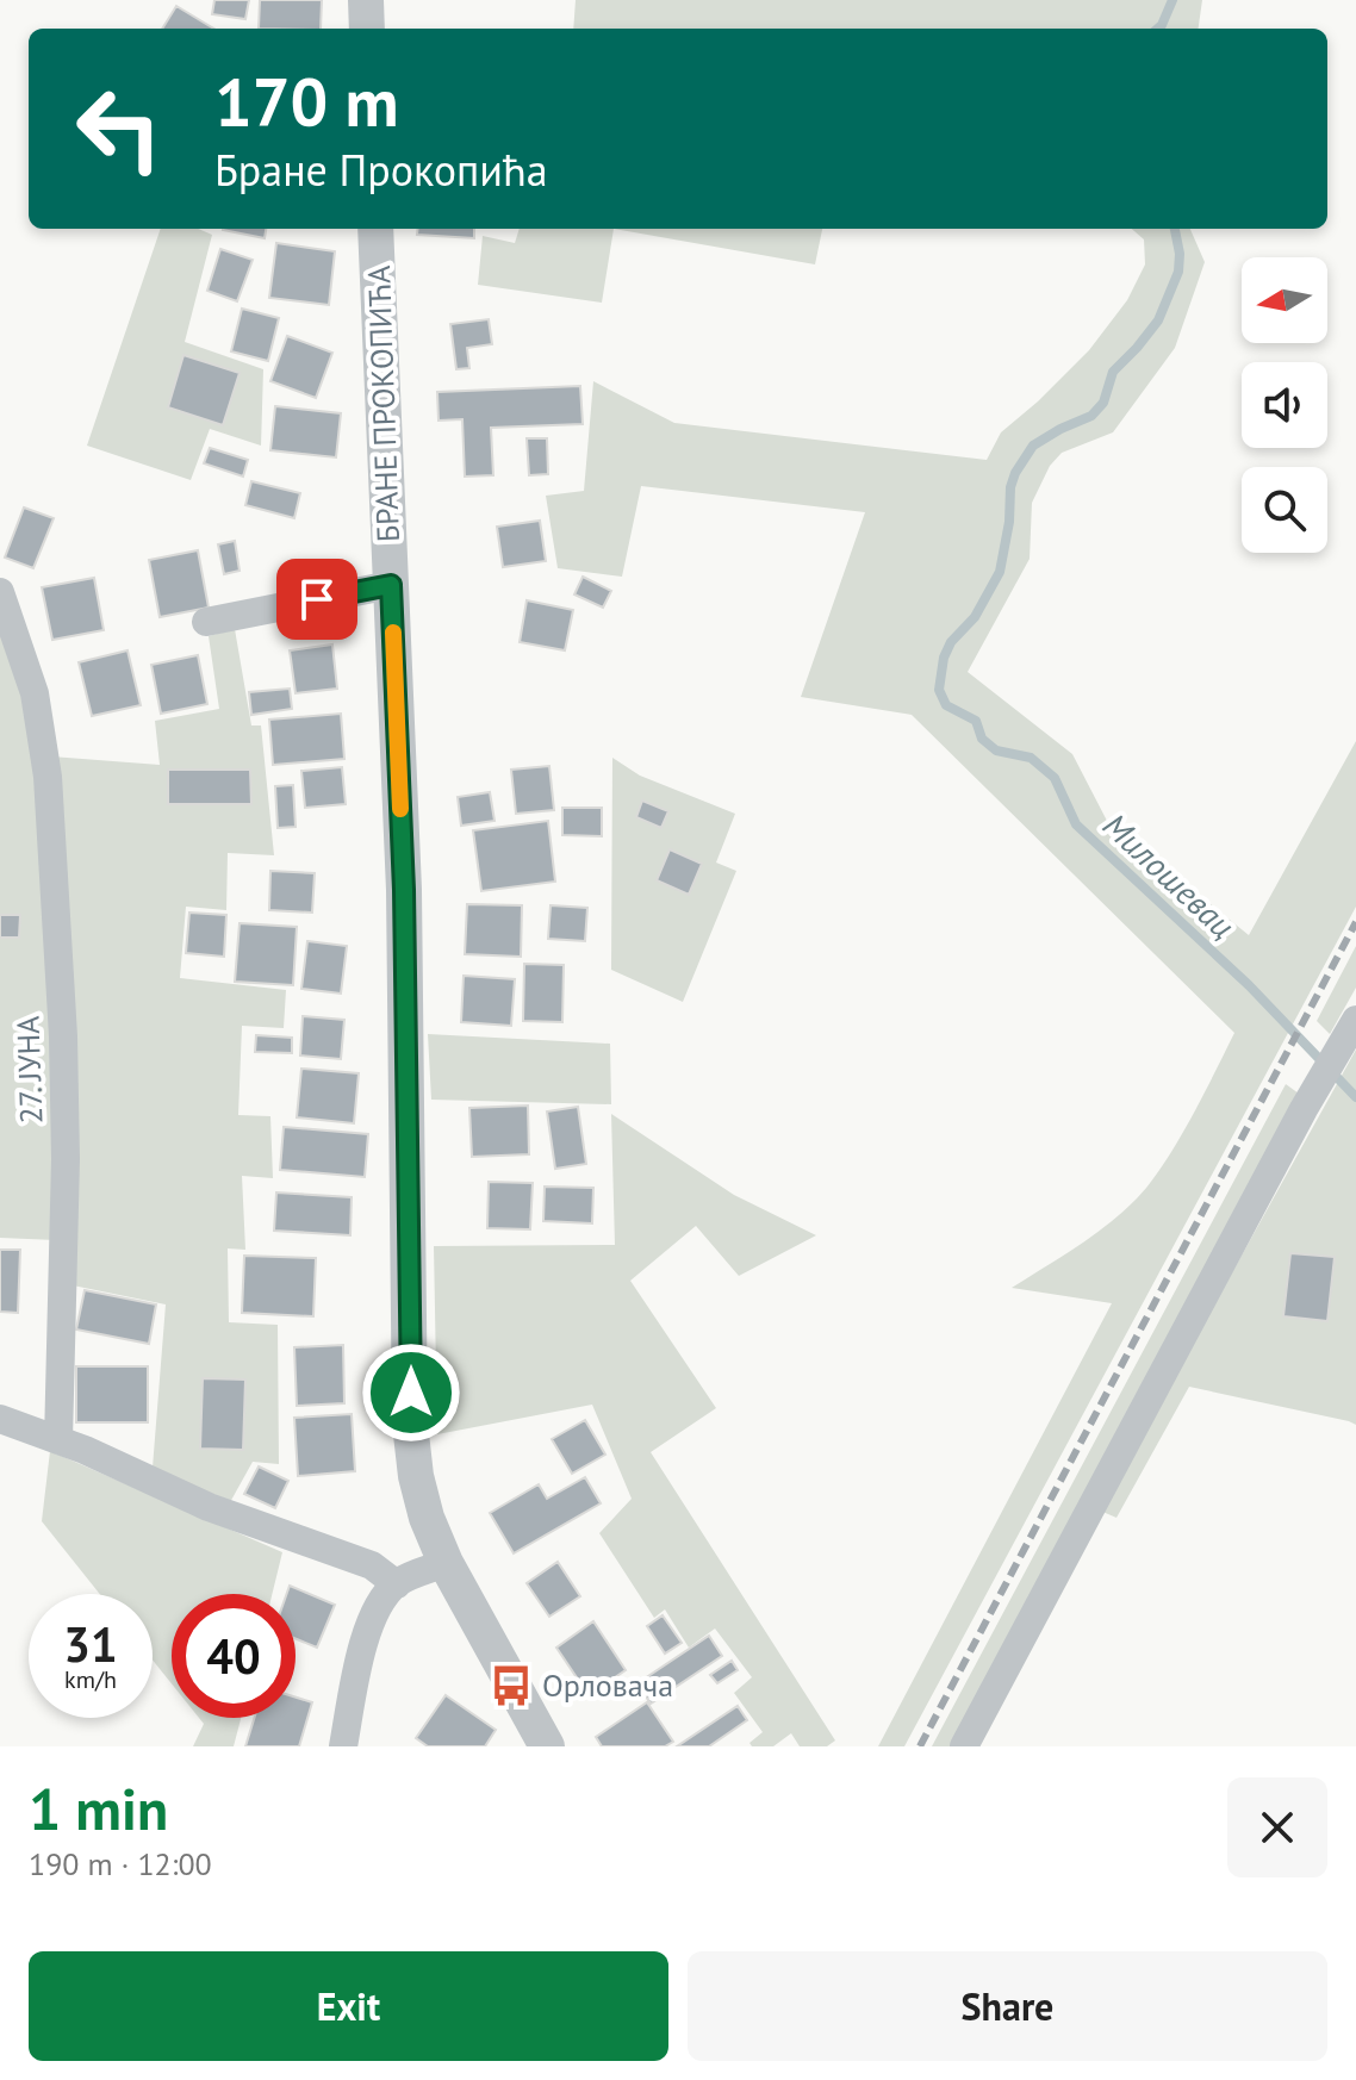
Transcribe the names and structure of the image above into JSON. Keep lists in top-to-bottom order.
{
  "streets": {
    "street": ["БРАНЕ ПРОКОПИЋА", "27. ЈУНА"]
  },
  "water": ["Милошевац"],
  "places": {
    "bus stop": ["Орловача"]
  },
  "north": "left",
  "page": {
    "turn": ["170 m", "Бране Прокопића"],
    "speed": "31 km/h",
    "limit": "40",
    "heading": ["1 min", "190 m · 12:00"],
    "buttons": ["Exit", "Share"]
  }
}
